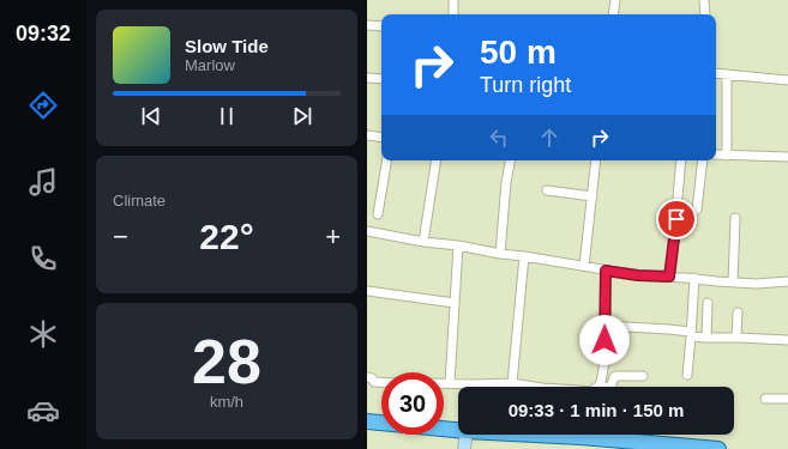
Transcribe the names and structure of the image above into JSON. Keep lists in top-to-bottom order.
{
  "page": {
    "tabs": "09:32",
    "turn": ["50 m", "Turn right"],
    "song": ["Slow Tide", "Marlow"],
    "tile": [
      "Climate",
      ["28", "km/h"]
    ],
    "heat": ["−", "22°", "+"],
    "limit": "30",
    "trip": "09:33 · 1 min · 150 m"
  }
}
